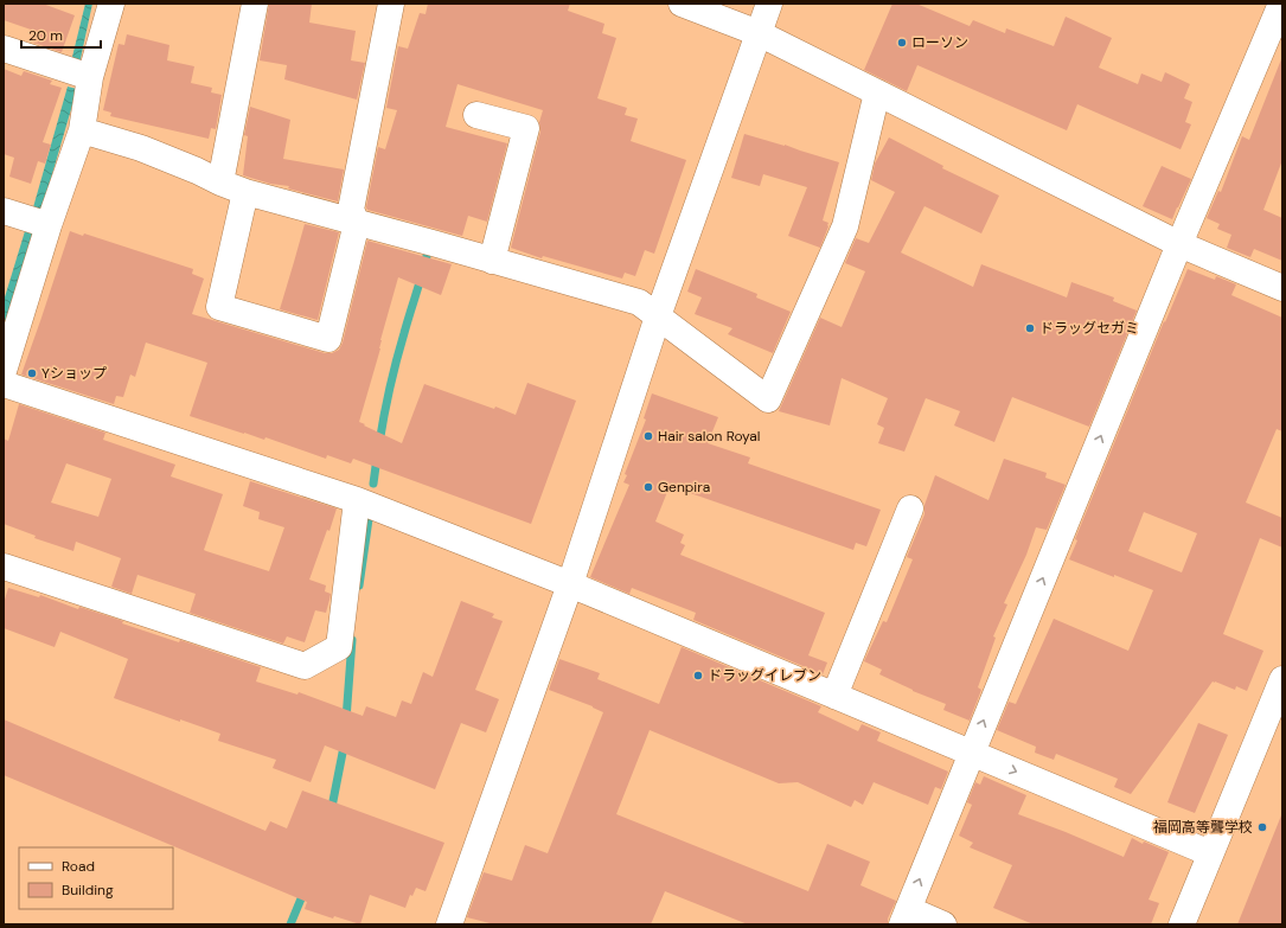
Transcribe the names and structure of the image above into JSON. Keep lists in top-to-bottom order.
{
  "places": [
    "ローソン",
    "ドラッグセガミ",
    "Yショップ",
    "Hair salon Royal",
    "Genpira",
    "ドラッグイレブン",
    "福岡高等聾学校"
  ],
  "legend": ["Road", "Building"],
  "scale_bar": "20 m"
}
